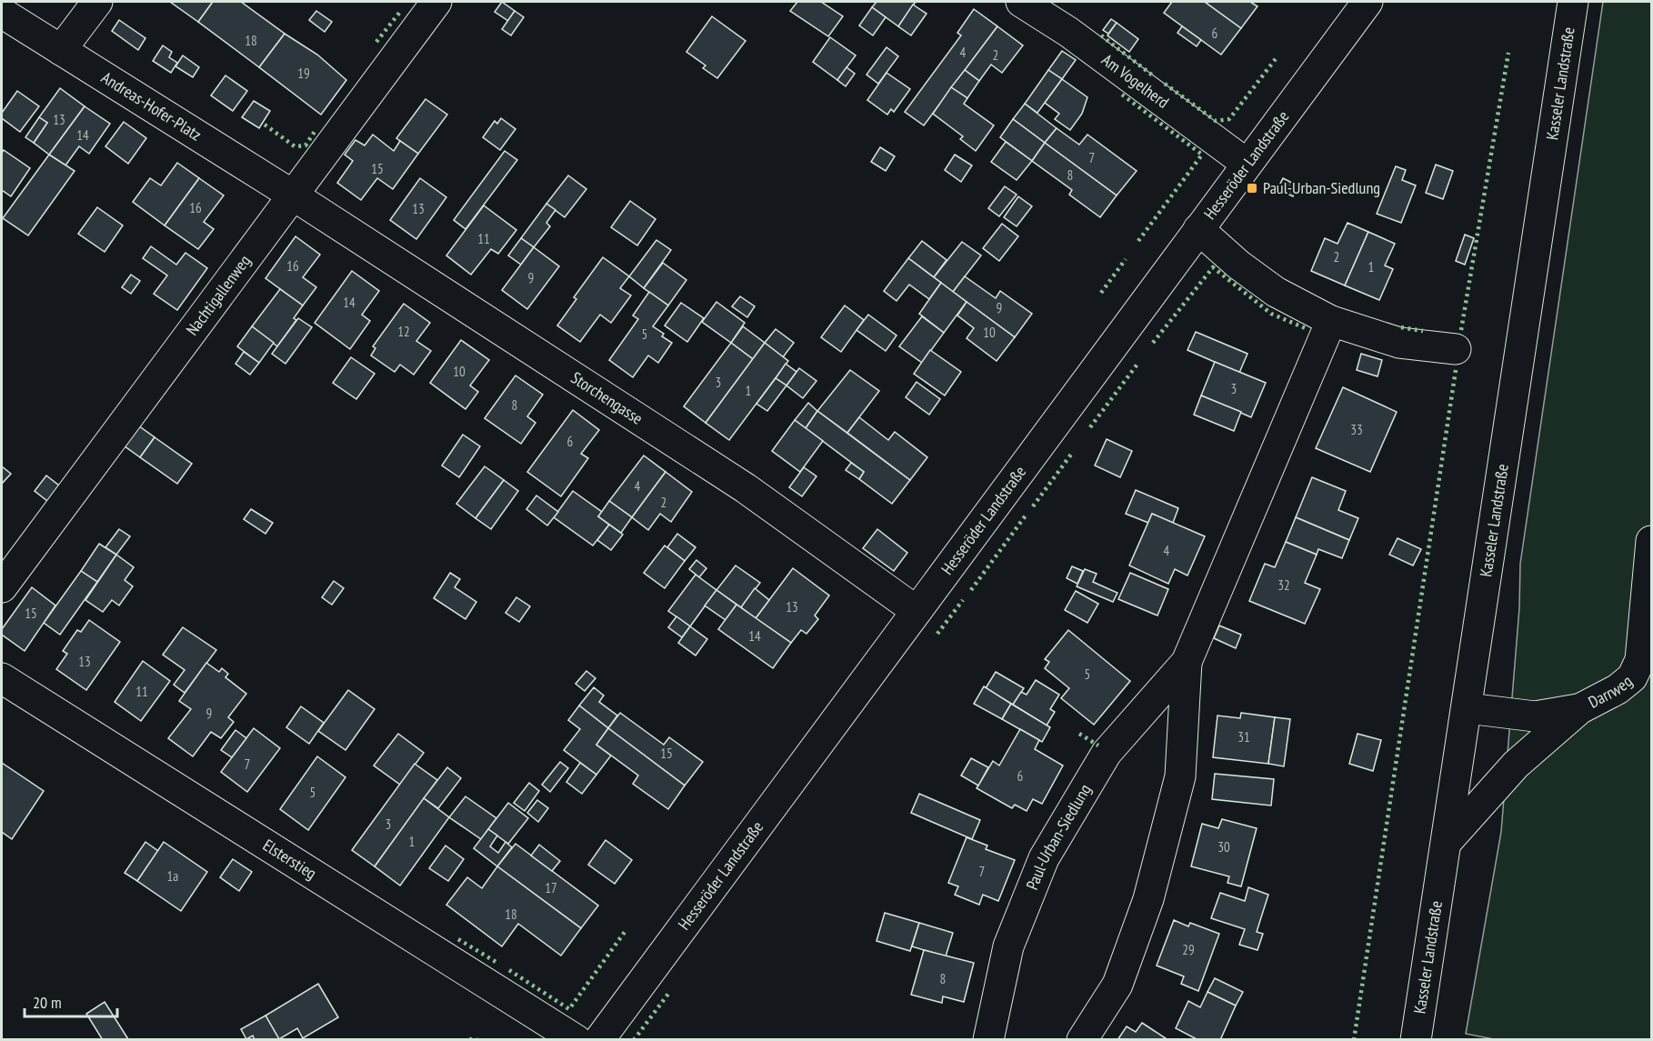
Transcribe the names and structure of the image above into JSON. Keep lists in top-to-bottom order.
{
  "streets": {
    "street": [
      "Am Vogelherd",
      "Kasseler Landstraße",
      "Andreas-Hofer-Platz",
      "Hesseröder Landstraße",
      "Nachtigallenweg",
      "Storchengasse",
      "Darrweg",
      "Paul-Urban-Siedlung",
      "Elsterstieg"
    ]
  },
  "crossings": [
    ["Am Vogelherd", "Hesseröder Landstraße"],
    ["Kasseler Landstraße", "Darrweg"],
    ["Andreas-Hofer-Platz", "Nachtigallenweg"],
    ["Andreas-Hofer-Platz", "Storchengasse"],
    ["Hesseröder Landstraße", "Storchengasse"],
    ["Nachtigallenweg", "Storchengasse"]
  ],
  "places": {
    "transit": ["Paul-Urban-Siedlung"]
  },
  "house_numbers": [
    "6",
    "18",
    "4",
    "2",
    "19",
    "13",
    "14",
    "7",
    "15",
    "8",
    "16",
    "13",
    "11",
    "2",
    "16",
    "1",
    "9",
    "14",
    "9",
    "12",
    "10",
    "5",
    "10",
    "3",
    "3",
    "1",
    "8",
    "33",
    "6",
    "4",
    "2",
    "4",
    "32",
    "13",
    "15",
    "14",
    "13",
    "5",
    "11",
    "9",
    "31",
    "15",
    "7",
    "6",
    "5",
    "3",
    "1",
    "30",
    "7",
    "1a",
    "17",
    "18",
    "29",
    "8"
  ],
  "scale_bar": "20 m"
}
